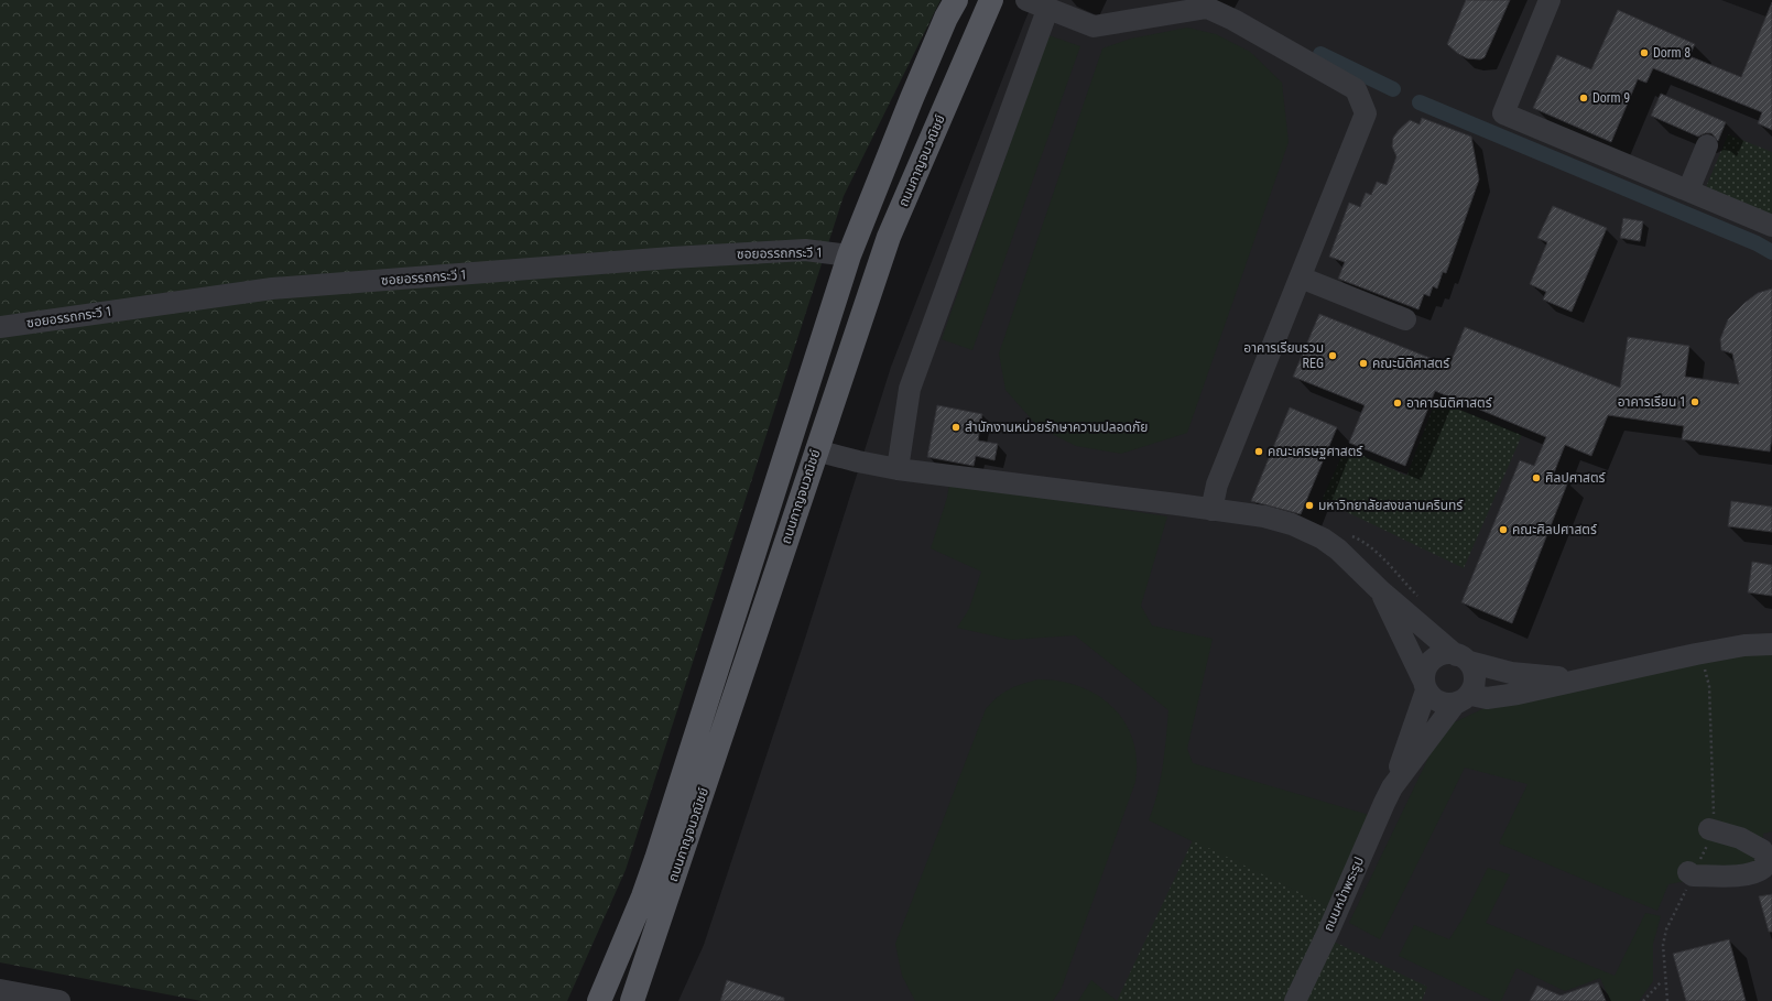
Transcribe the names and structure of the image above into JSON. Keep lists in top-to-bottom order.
{
  "streets": {
    "main road": ["ถนนกาญจนวณิชย์"],
    "street": ["ซอยอรรถกระวี 1", "ถนนหน้าพระรูป"]
  },
  "crossings": [
    ["ถนนกาญจนวณิชย์", "ซอยอรรถกระวี 1"]
  ],
  "places": [
    "Dorm 8",
    "Dorm 9",
    "อาคารเรียนรวม REG",
    "คณะนิติศาสตร์",
    "อาคารเรียน 1",
    "อาคารนิติศาสตร์",
    "สำนักงานหน่วยรักษาความปลอดภัย",
    "คณะเศรษฐศาสตร์",
    "ศิลปศาสตร์",
    "มหาวิทยาลัยสงขลานครินทร์",
    "คณะศิลปศาสตร์"
  ]
}
